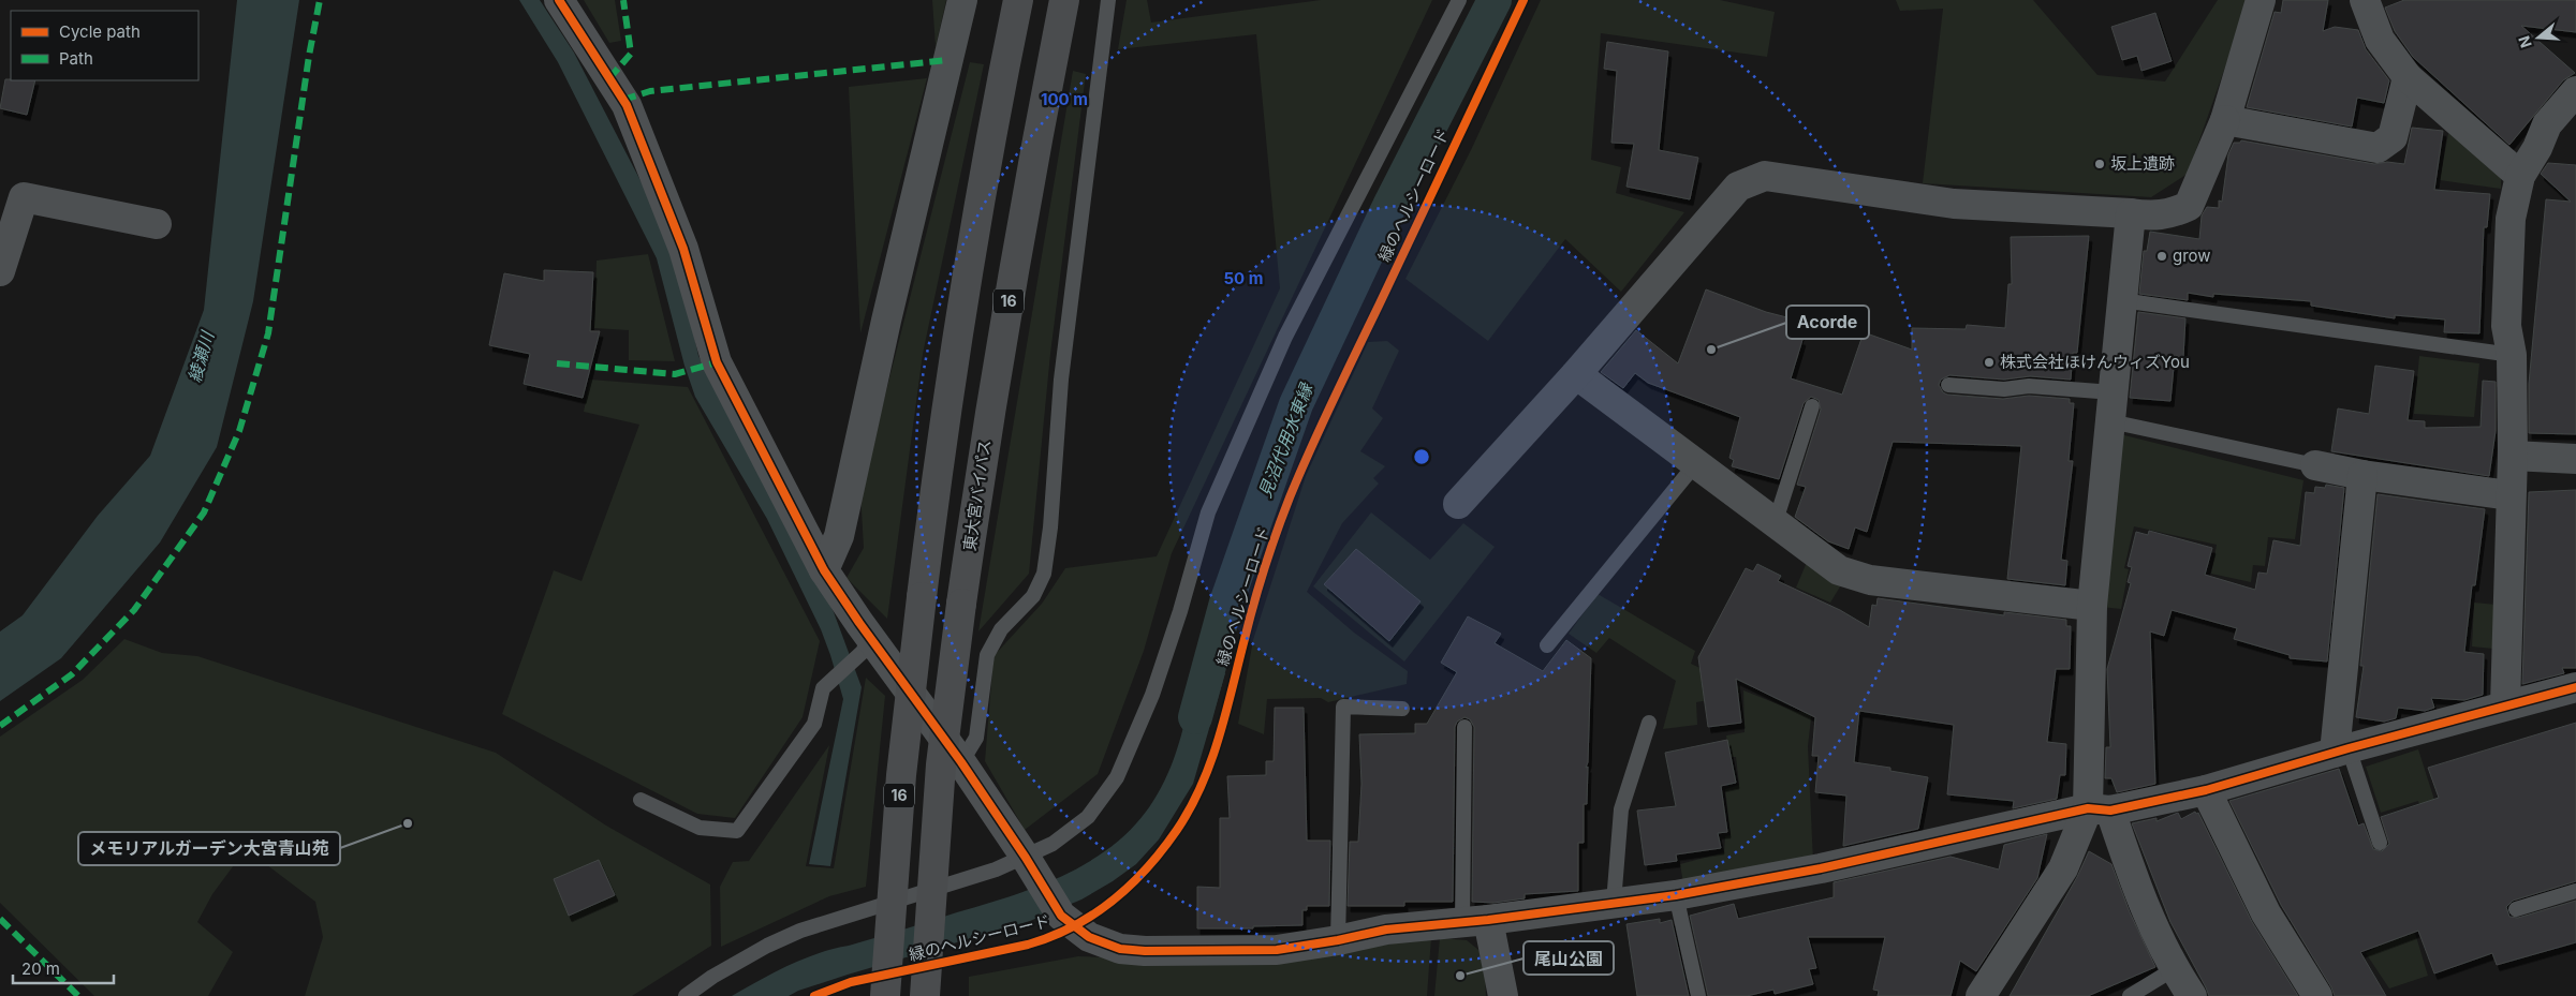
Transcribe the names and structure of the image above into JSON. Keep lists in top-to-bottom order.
{
  "streets": {
    "highway": ["16", "東大宮バイパス"],
    "cycle path": ["緑のヘルシーロード"]
  },
  "water": ["綾瀬川", "見沼代用水東縁"],
  "places": [
    "坂上遺跡",
    "grow",
    "Acorde",
    "株式会社ほけんウィズYou",
    "メモリアルガーデン大宮青山苑",
    "尾山公園"
  ],
  "legend": ["Cycle path", "Path"],
  "scale_bar": "20 m",
  "north": "left",
  "rings": ["100 m", "50 m"]
}
